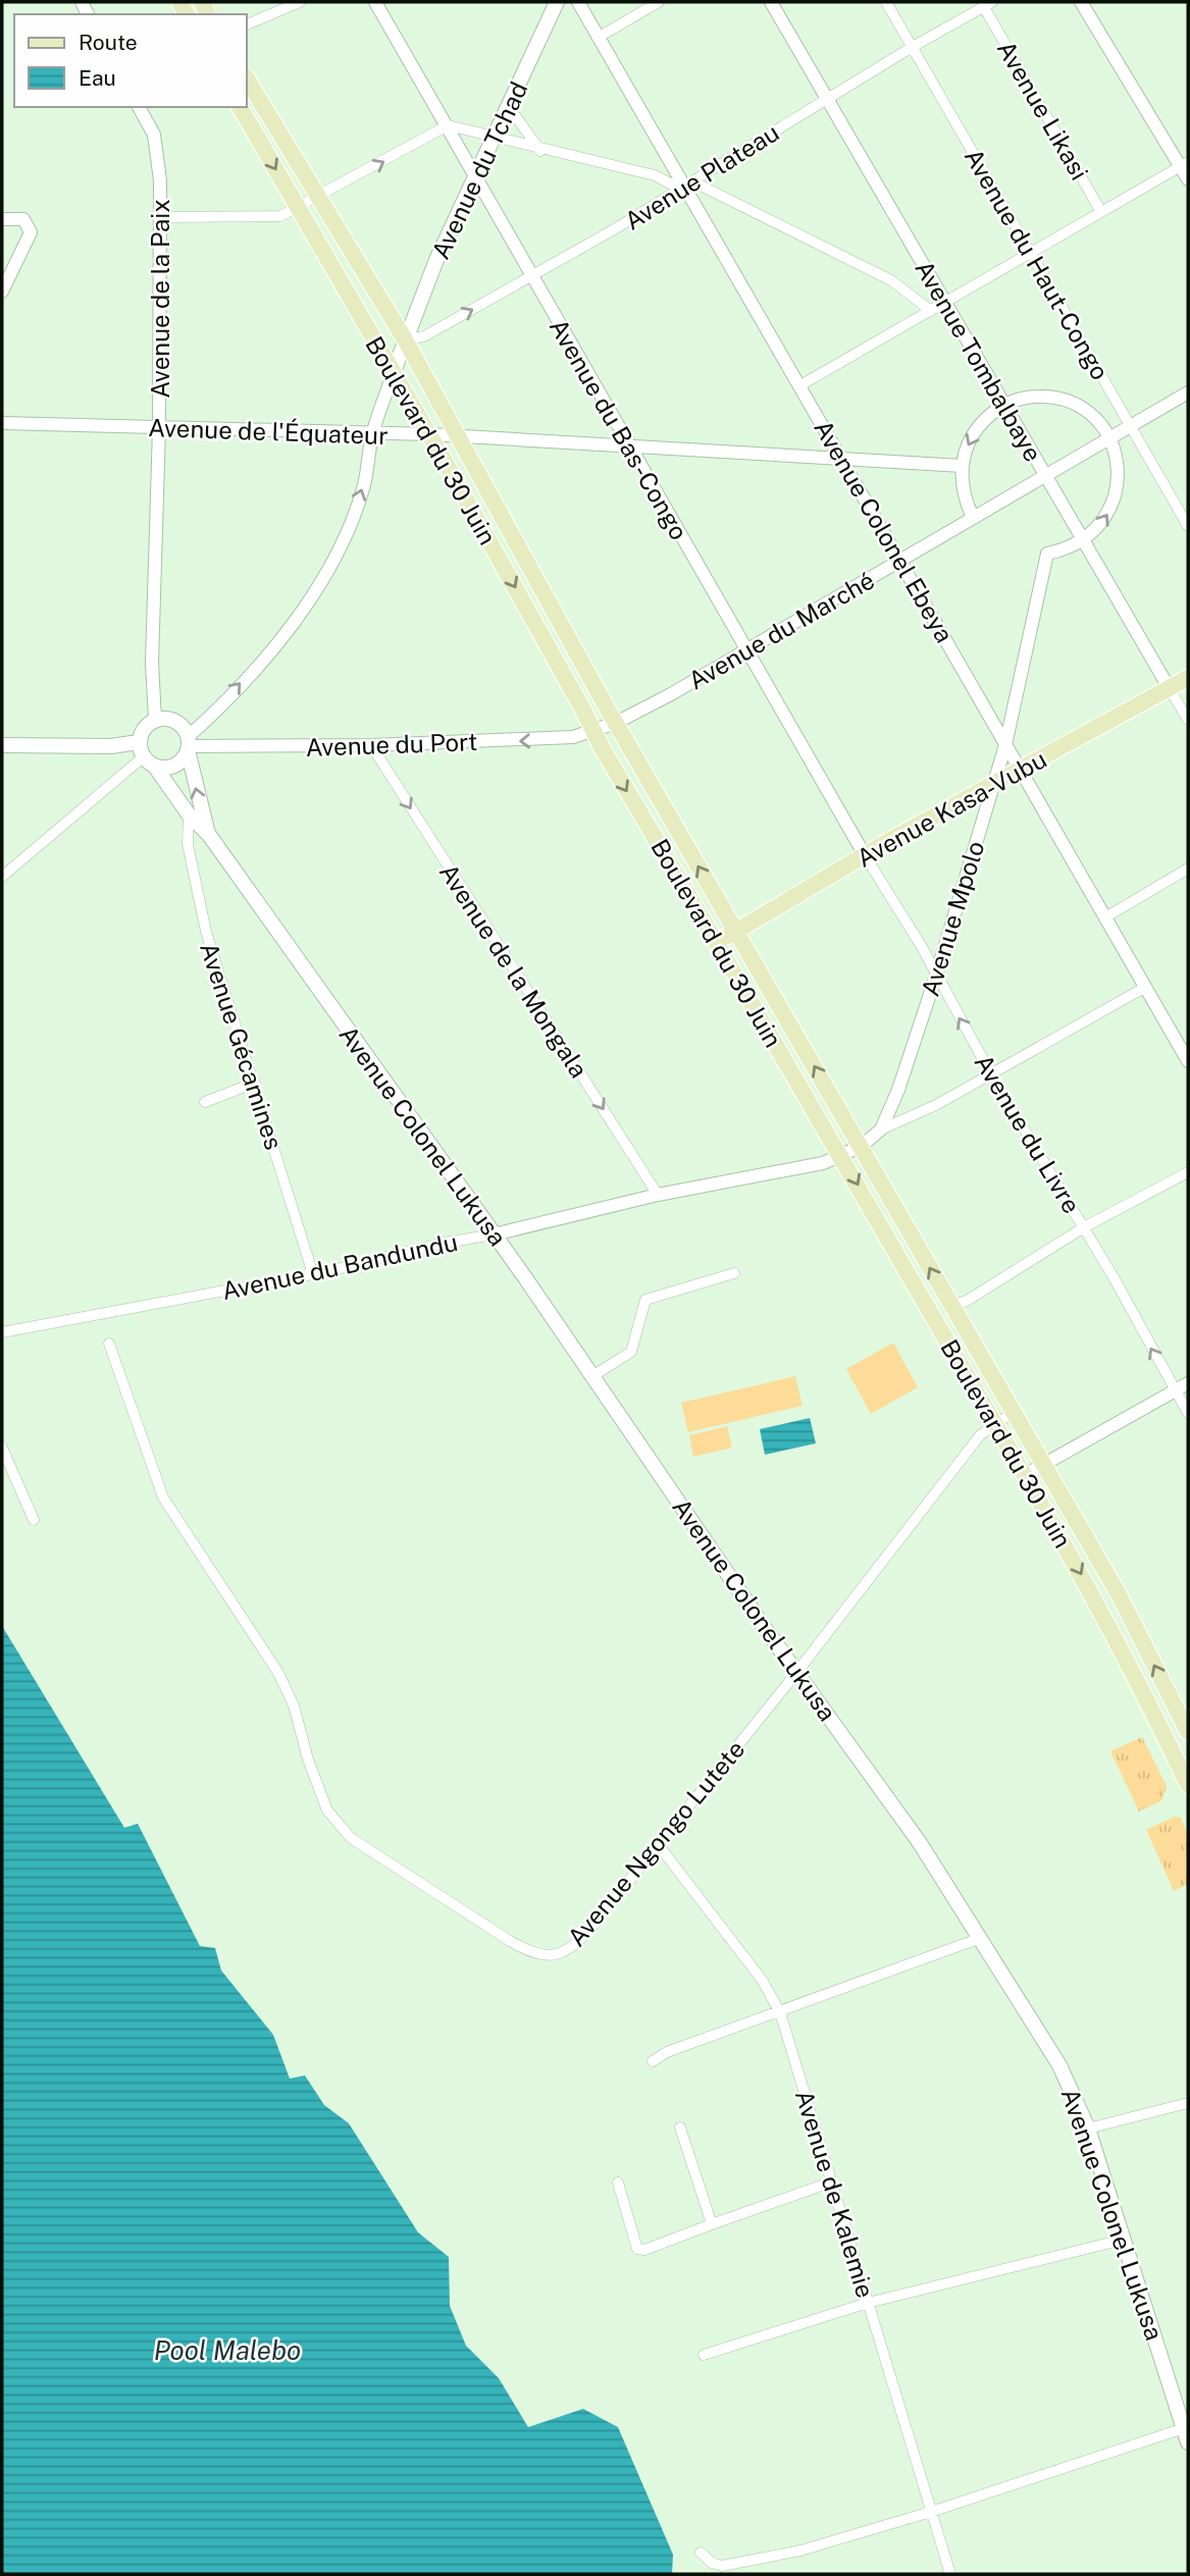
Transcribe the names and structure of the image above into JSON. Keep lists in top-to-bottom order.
{
  "streets": {
    "main road": [
      "Avenue du Tchad",
      "Boulevard du 30 Juin",
      "Avenue Kasa-Vubu",
      "Avenue Colonel Lukusa"
    ],
    "street": [
      "Avenue Likasi",
      "Avenue Plateau",
      "Avenue du Haut-Congo",
      "Avenue de la Paix",
      "Avenue Tombalbaye",
      "Avenue du Bas-Congo",
      "Avenue de l'Équateur",
      "Avenue Colonel Ebeya",
      "Avenue du Marché",
      "Avenue du Port",
      "Avenue Mpolo",
      "Avenue de la Mongala",
      "Avenue Gécamines",
      "Avenue du Livre",
      "Avenue du Bandundu",
      "Avenue Ngongo Lutete",
      "Avenue de Kalemie"
    ]
  },
  "crossings": [
    ["Avenue Likasi", "Avenue Plateau"],
    ["Avenue du Tchad", "Avenue Plateau"],
    ["Avenue du Tchad", "Avenue du Bas-Congo"],
    ["Avenue du Tchad", "Boulevard du 30 Juin"],
    ["Avenue Plateau", "Avenue du Haut-Congo"],
    ["Avenue Plateau", "Avenue Tombalbaye"],
    ["Avenue Plateau", "Avenue du Bas-Congo"],
    ["Avenue Plateau", "Boulevard du 30 Juin"],
    ["Avenue Plateau", "Avenue Colonel Ebeya"],
    ["Avenue du Haut-Congo", "Avenue du Marché"],
    ["Avenue de la Paix", "Avenue de l'Équateur"],
    ["Avenue de la Paix", "Avenue du Port"],
    ["Avenue de la Paix", "Avenue Colonel Lukusa"],
    ["Avenue Tombalbaye", "Avenue du Marché"],
    ["Avenue Tombalbaye", "Avenue Kasa-Vubu"],
    ["Avenue Tombalbaye", "Avenue Mpolo"],
    ["Avenue du Bas-Congo", "Avenue de l'Équateur"],
    ["Avenue du Bas-Congo", "Avenue du Marché"],
    ["Avenue du Bas-Congo", "Avenue Kasa-Vubu"],
    ["Avenue du Bas-Congo", "Avenue du Livre"],
    ["Avenue de l'Équateur", "Boulevard du 30 Juin"],
    ["Avenue de l'Équateur", "Avenue Colonel Ebeya"],
    ["Boulevard du 30 Juin", "Avenue du Marché"],
    ["Boulevard du 30 Juin", "Avenue du Port"],
    ["Boulevard du 30 Juin", "Avenue Kasa-Vubu"],
    ["Boulevard du 30 Juin", "Avenue Mpolo"],
    ["Boulevard du 30 Juin", "Avenue du Bandundu"],
    ["Boulevard du 30 Juin", "Avenue Ngongo Lutete"],
    ["Avenue Colonel Ebeya", "Avenue du Marché"],
    ["Avenue Colonel Ebeya", "Avenue Kasa-Vubu"],
    ["Avenue Colonel Ebeya", "Avenue Mpolo"],
    ["Avenue du Marché", "Avenue du Port"],
    ["Avenue du Port", "Avenue de la Mongala"],
    ["Avenue du Port", "Avenue Colonel Lukusa"],
    ["Avenue Kasa-Vubu", "Avenue Mpolo"],
    ["Avenue Kasa-Vubu", "Avenue du Livre"],
    ["Avenue Mpolo", "Avenue du Livre"],
    ["Avenue Mpolo", "Avenue du Bandundu"],
    ["Avenue de la Mongala", "Avenue du Bandundu"],
    ["Avenue Gécamines", "Avenue Colonel Lukusa"],
    ["Avenue Gécamines", "Avenue du Bandundu"],
    ["Avenue Colonel Lukusa", "Avenue du Bandundu"],
    ["Avenue Colonel Lukusa", "Avenue Ngongo Lutete"],
    ["Avenue Ngongo Lutete", "Avenue de Kalemie"]
  ],
  "one_way": ["Avenue du Port", "Avenue de la Mongala", "Avenue du Livre"],
  "water": ["Pool Malebo"],
  "legend": ["Route", "Eau"]
}
